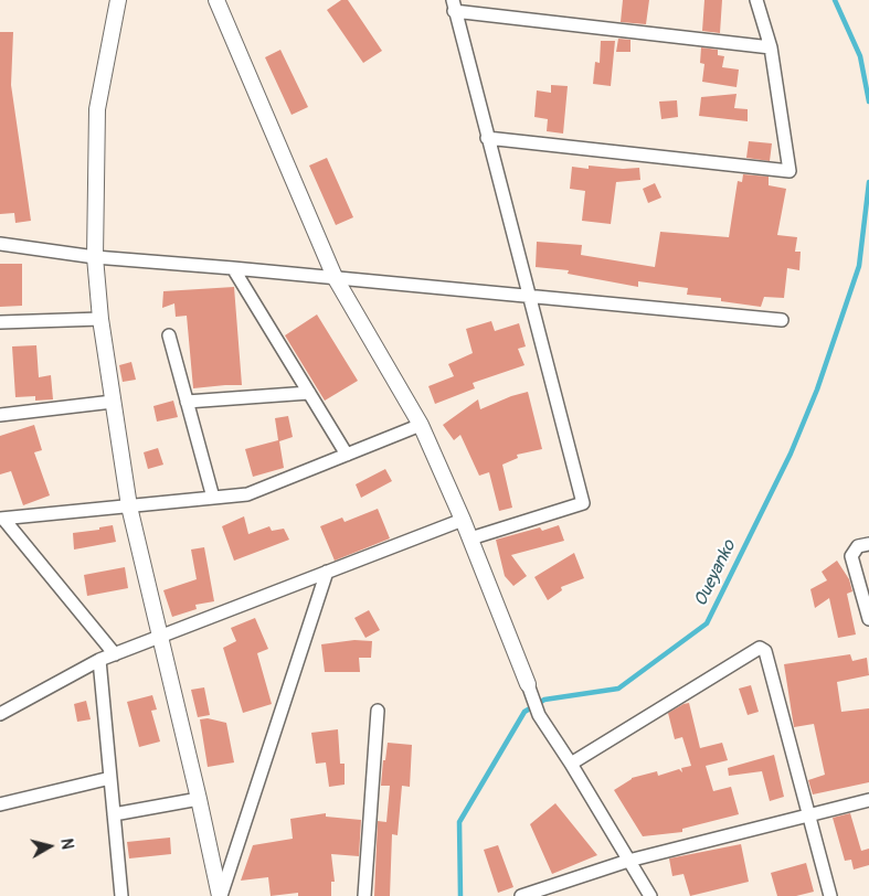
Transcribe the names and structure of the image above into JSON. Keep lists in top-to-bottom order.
{
  "water": ["Oueyanko"],
  "north": "right"
}
